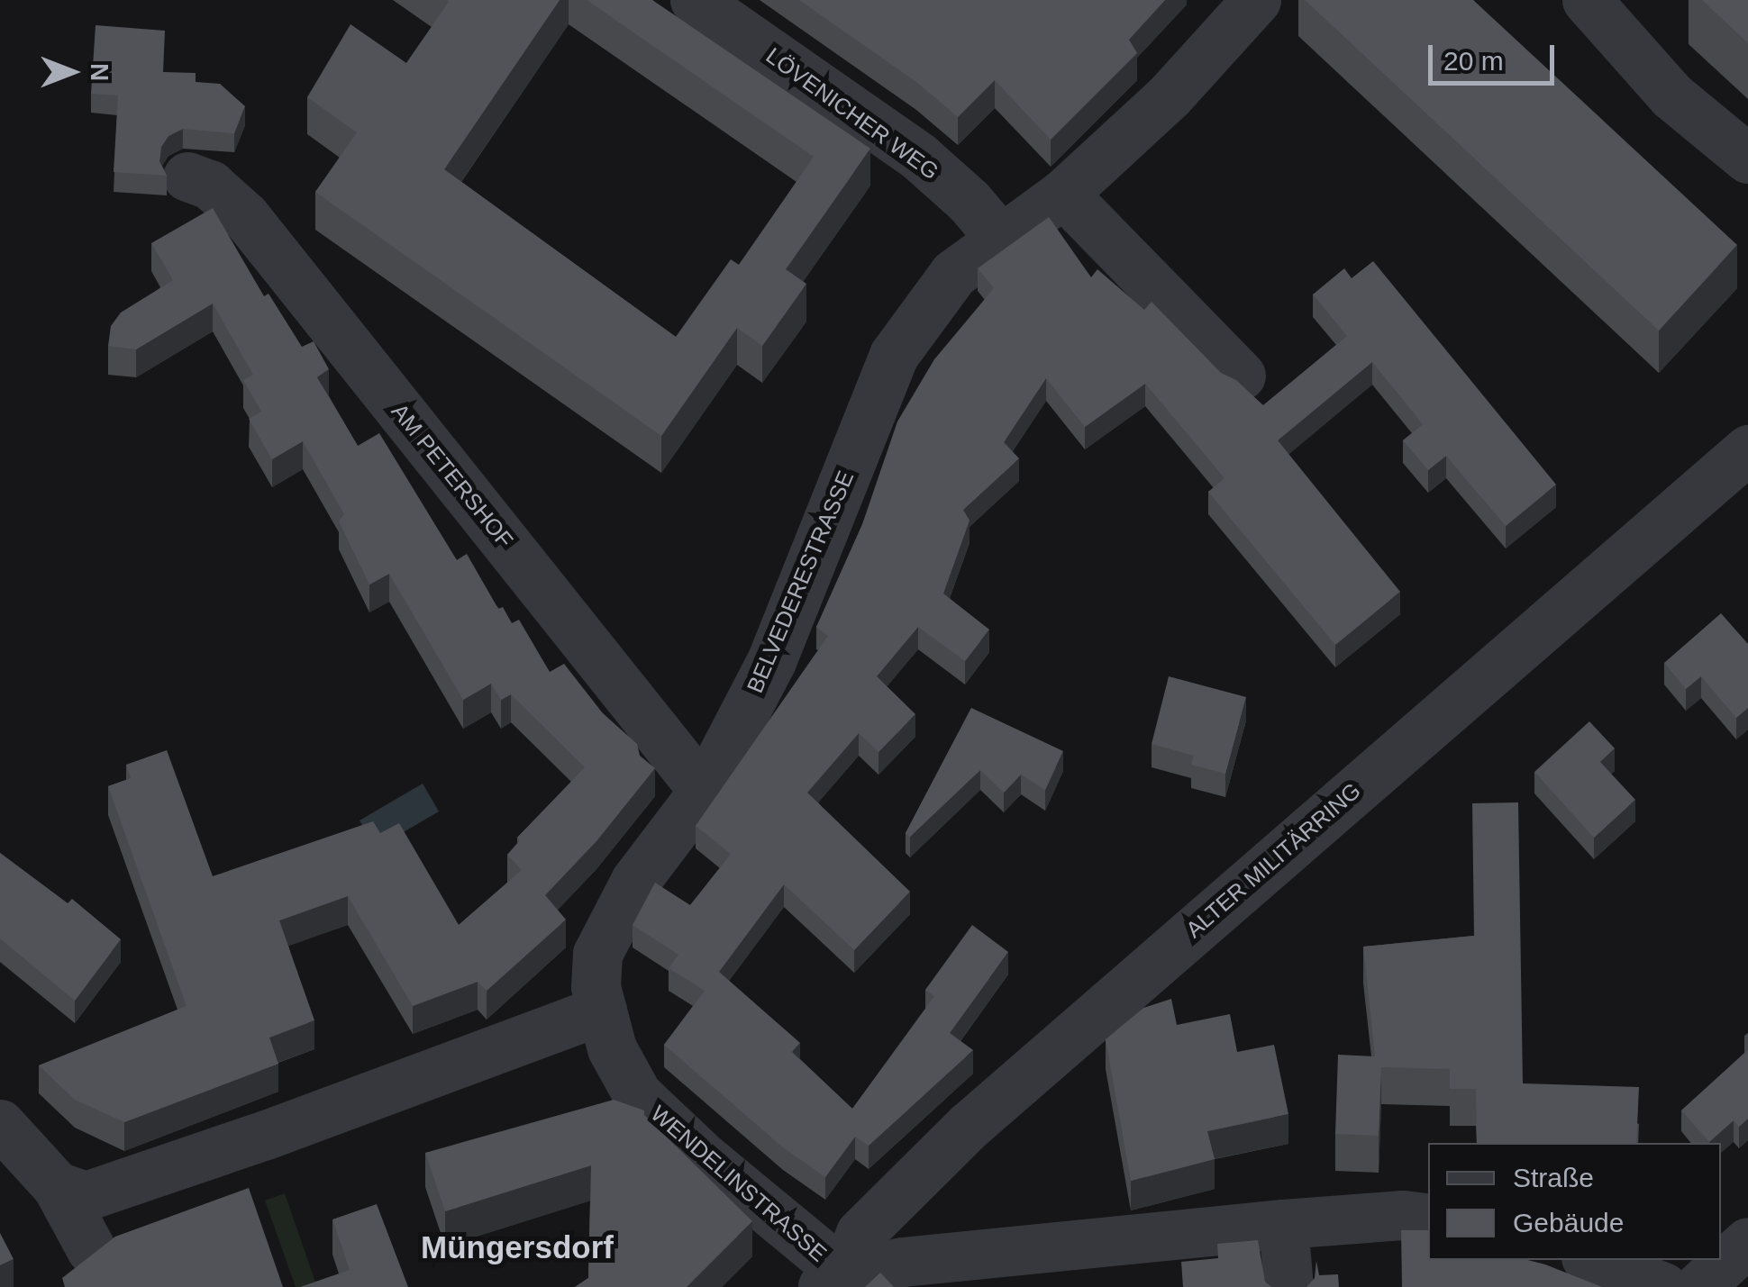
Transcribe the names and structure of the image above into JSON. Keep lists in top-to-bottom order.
{
  "streets": {
    "street": [
      "LÖVENICHER WEG",
      "AM PETERSHOF",
      "BELVEDERESTRASSE",
      "ALTER MILITÄRRING",
      "WENDELINSTRASSE"
    ]
  },
  "crossings": [
    ["LÖVENICHER WEG", "BELVEDERESTRASSE"],
    ["AM PETERSHOF", "BELVEDERESTRASSE"],
    ["BELVEDERESTRASSE", "WENDELINSTRASSE"],
    ["ALTER MILITÄRRING", "WENDELINSTRASSE"]
  ],
  "districts": ["Müngersdorf"],
  "legend": ["Straße", "Gebäude"],
  "scale_bar": "20 m",
  "north": "right"
}
